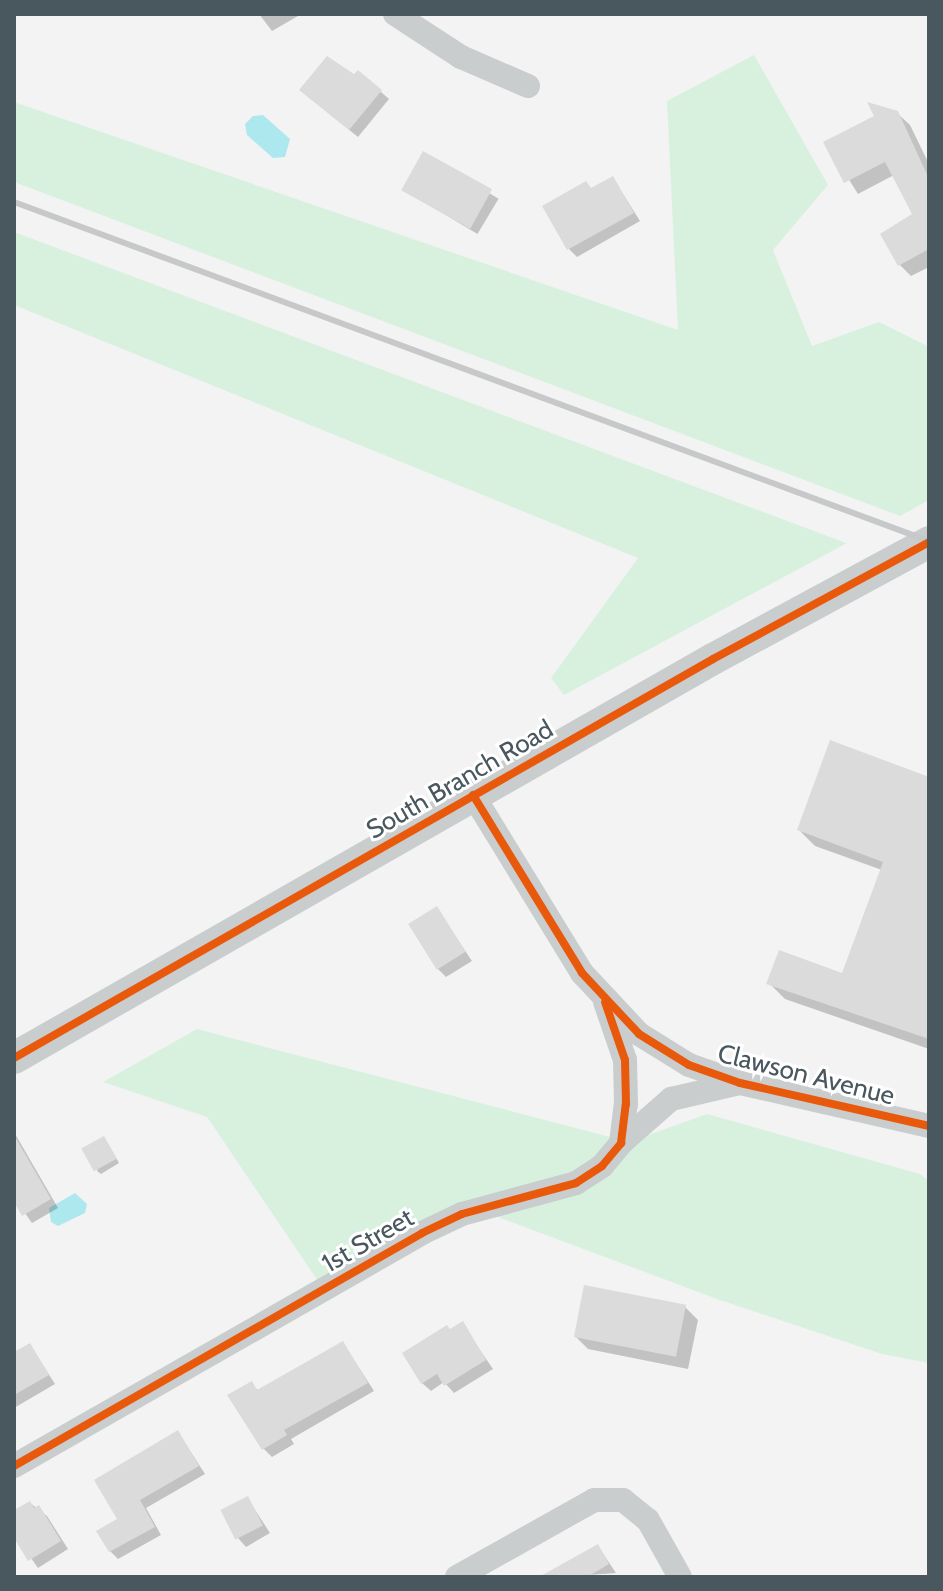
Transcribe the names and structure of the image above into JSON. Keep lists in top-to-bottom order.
{
  "streets": {
    "street": ["South Branch Road", "Clawson Avenue", "1st Street"]
  },
  "crossings": [
    ["South Branch Road", "Clawson Avenue"],
    ["Clawson Avenue", "1st Street"]
  ]
}
